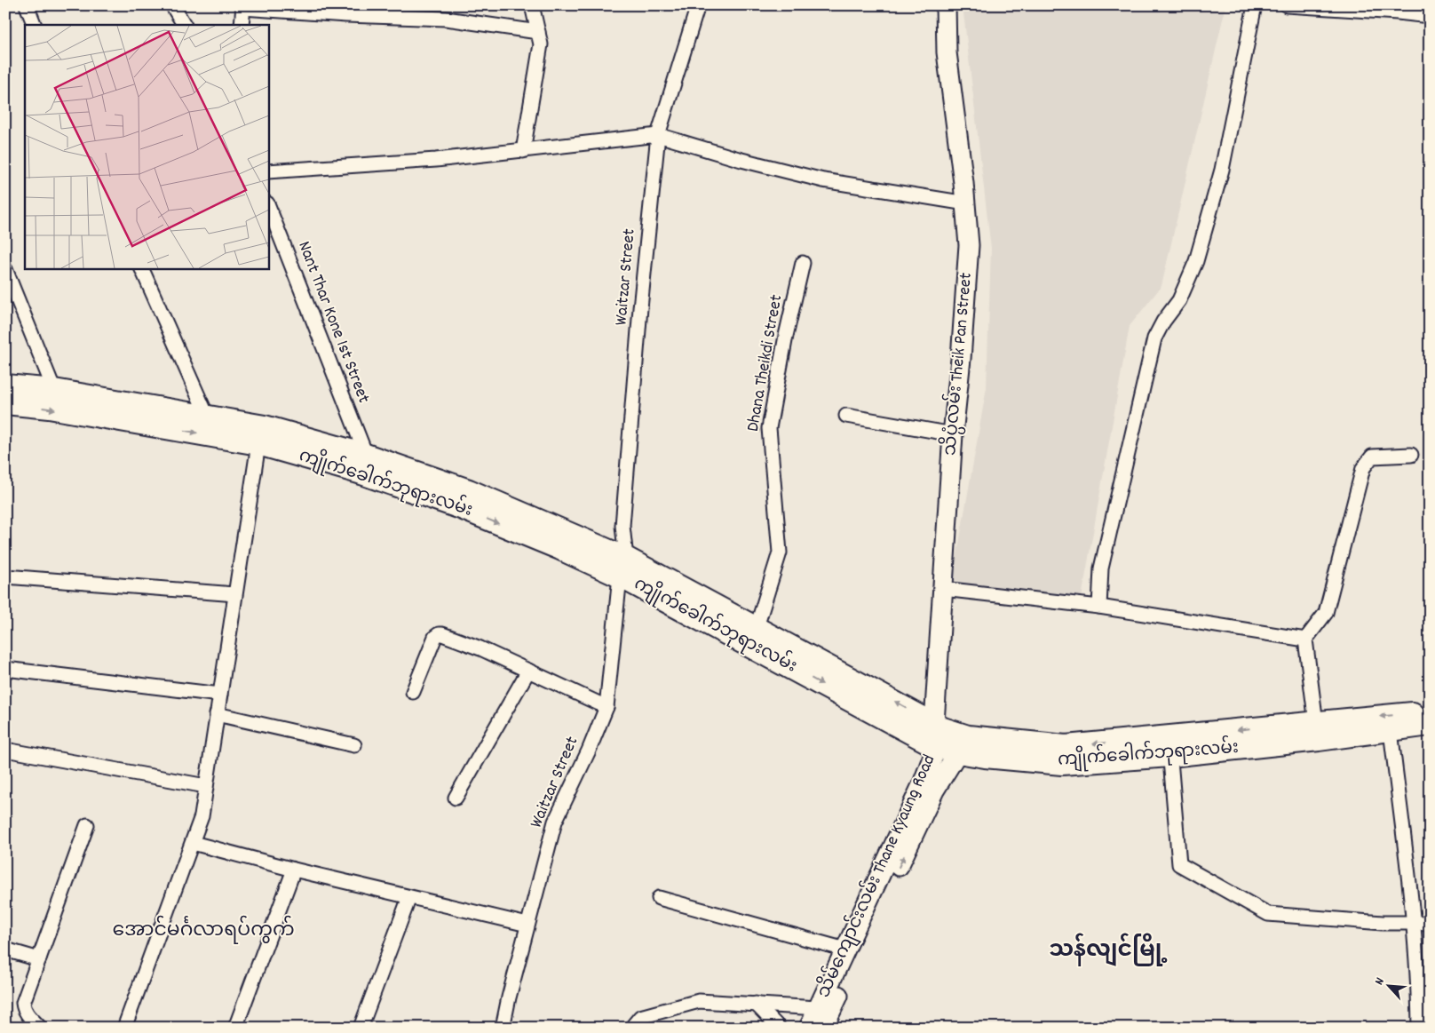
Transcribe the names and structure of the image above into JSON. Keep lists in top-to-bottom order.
{
  "streets": {
    "main road": ["ကျိုက်ခေါက်ဘုရားလမ်း"],
    "street": [
      "Waitzar Street",
      "Nant Thar Kone 1st Street",
      "Dhana Theikdi Street",
      "သိပ္ပံလမ်း Theik Pan Street",
      "သိမ်ကျောင်းလမ်း Thane Kyaung Road"
    ]
  },
  "crossings": [
    ["Waitzar Street", "ကျိုက်ခေါက်ဘုရားလမ်း"],
    ["Nant Thar Kone 1st Street", "ကျိုက်ခေါက်ဘုရားလမ်း"],
    ["Dhana Theikdi Street", "ကျိုက်ခေါက်ဘုရားလမ်း"],
    ["သိပ္ပံလမ်း Theik Pan Street", "ကျိုက်ခေါက်ဘုရားလမ်း"],
    ["သိပ္ပံလမ်း Theik Pan Street", "သိမ်ကျောင်းလမ်း Thane Kyaung Road"],
    ["ကျိုက်ခေါက်ဘုရားလမ်း", "သိမ်ကျောင်းလမ်း Thane Kyaung Road"]
  ],
  "districts": ["အောင်မင်္ဂလာရပ်ကွက်", "သန်လျင်မြို့"],
  "north": "top left"
}
